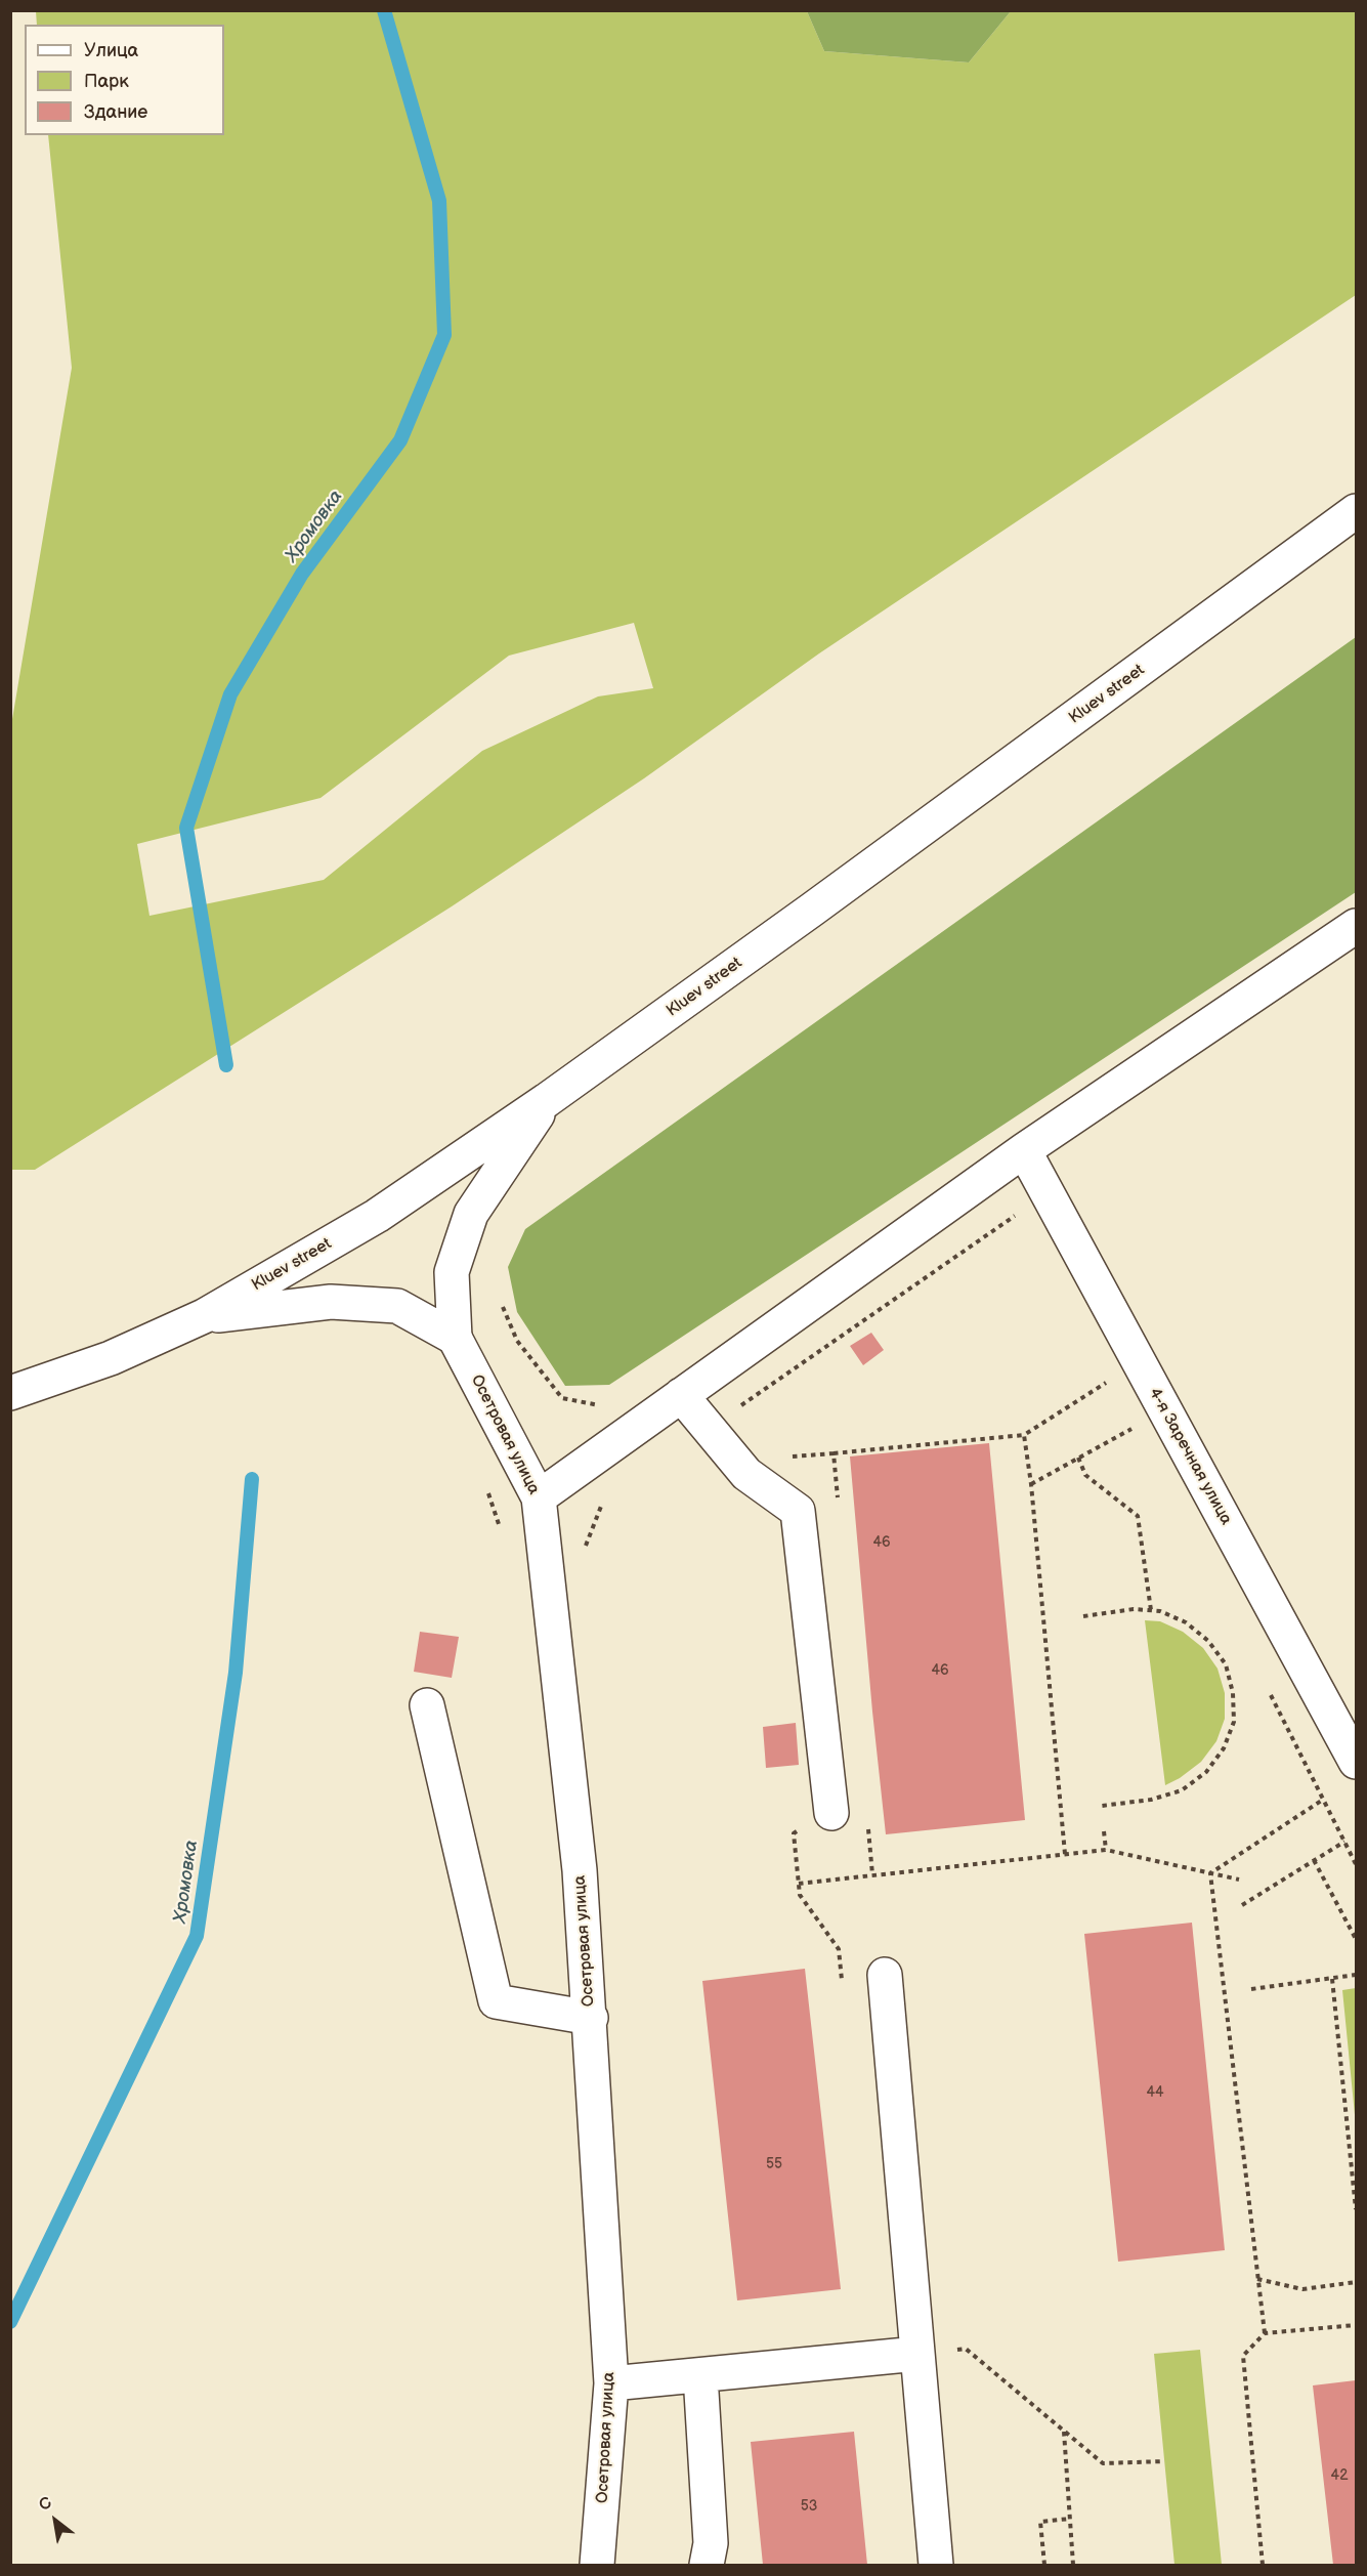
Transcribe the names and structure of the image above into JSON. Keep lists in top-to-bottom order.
{
  "streets": {
    "street": ["Kluev street", "Осетровая улица", "4-я Заречная улица"]
  },
  "water": ["Хромовка"],
  "house_numbers": [
    "46",
    "46",
    "44",
    "55",
    "42",
    "53"
  ],
  "legend": ["Улица", "Парк", "Здание"],
  "north": "top left"
}
